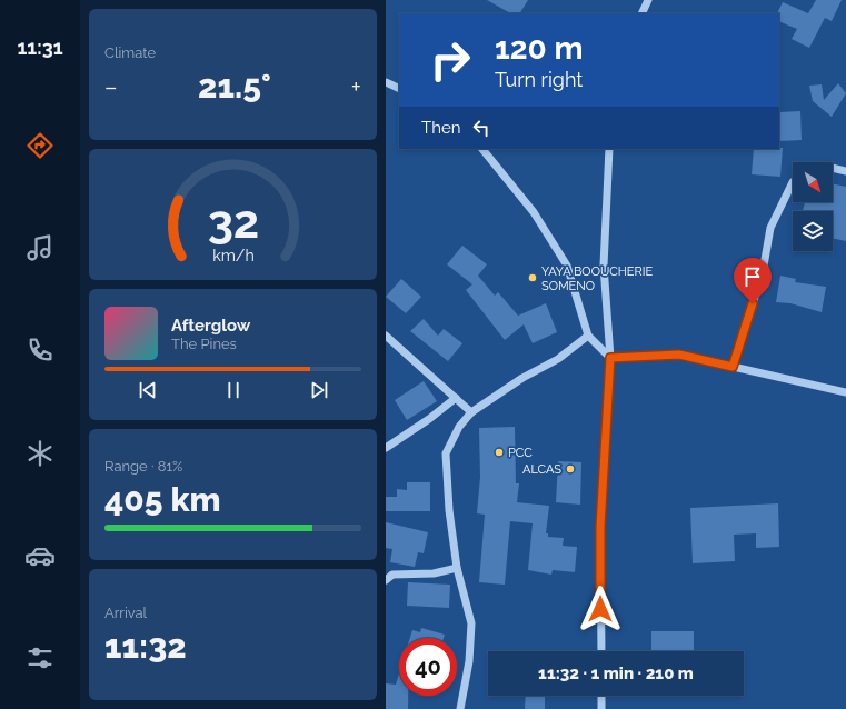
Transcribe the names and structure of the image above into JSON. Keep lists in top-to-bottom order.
{
  "places": ["YAYA BOOUCHERIE SOMENO", "PCC", "ALCAS"],
  "north": "bottom right",
  "page": {
    "tabs": "11:31",
    "tile": [
      "Climate",
      ["Range · 81%", "405 km"],
      ["Arrival", "11:32"]
    ],
    "turn": ["120 m", "Turn right"],
    "heat": ["−", "21.5°", "+"],
    "then": "Then",
    "song": ["Afterglow", "The Pines"],
    "limit": "40",
    "trip": "11:32 · 1 min · 210 m",
    "gauge": ["32", "km/h"]
  }
}
